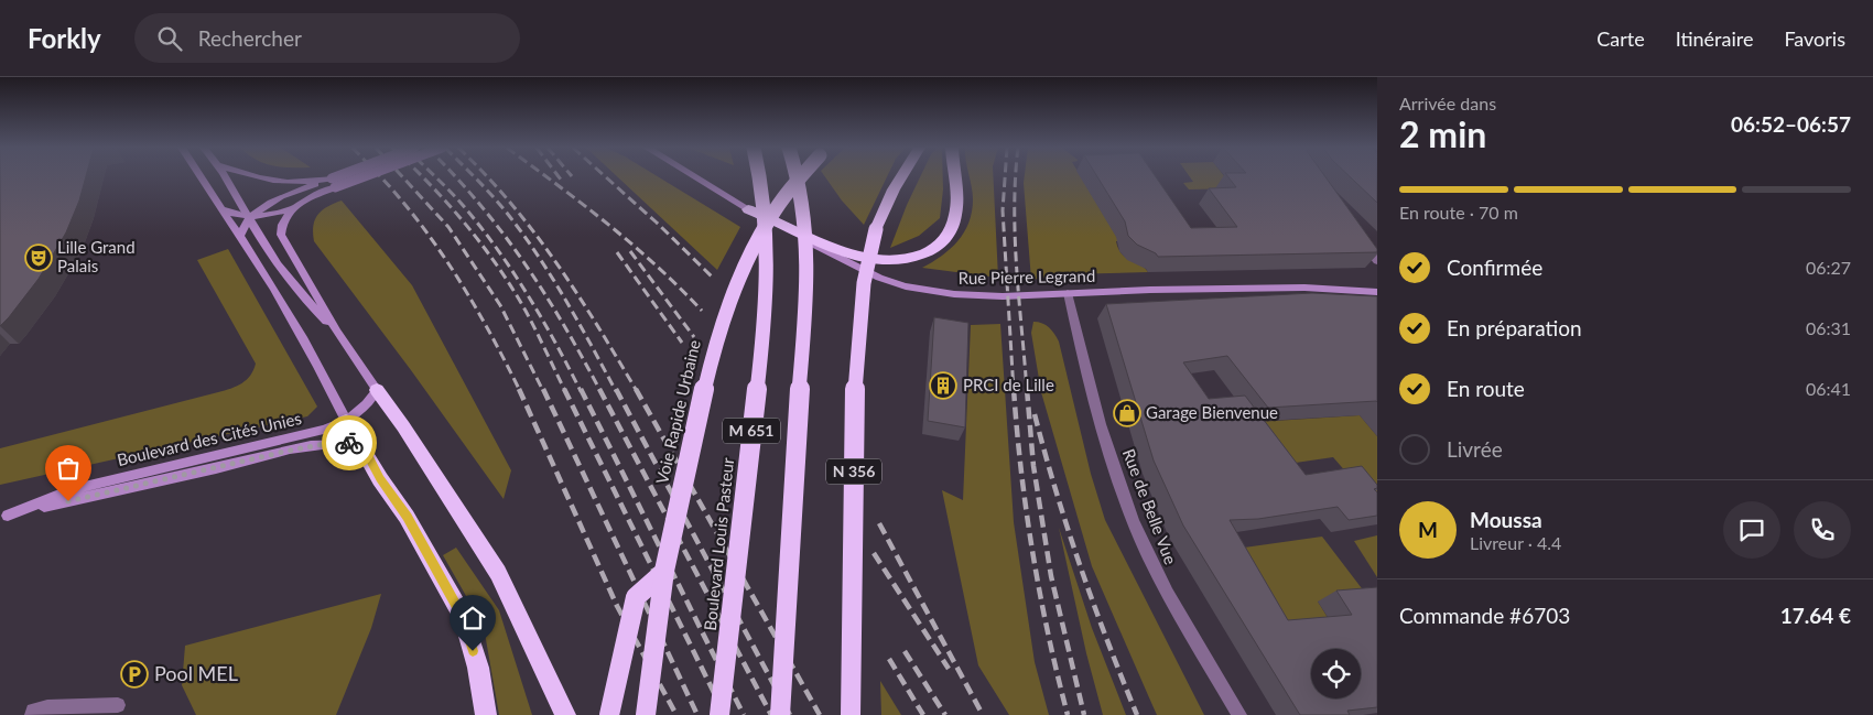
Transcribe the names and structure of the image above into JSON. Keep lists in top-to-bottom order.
{
  "streets": {
    "highway": [
      "Voie Rapide Urbaine",
      "M 651",
      "N 356",
      "Boulevard Louis Pasteur"
    ],
    "main road": ["Rue Pierre Legrand", "Boulevard des Cités Unies"],
    "street": ["Rue de Belle Vue"]
  },
  "crossings": [
    ["Rue Pierre Legrand", "Rue de Belle Vue"]
  ],
  "places": {
    "theatre": ["Lille Grand Palais"],
    "building": ["PRCI de Lille"],
    "shop": ["Garage Bienvenue"],
    "parking": ["Pool MEL"]
  },
  "page": {
    "header": "Forkly",
    "search": "Rechercher",
    "nav": ["Carte", "Itinéraire", "Favoris"],
    "heading": ["2 min", "Arrivée dans", "06:52–06:57"],
    "panel": [
      "Moussa",
      "Livreur · 4.4",
      "Commande #6703",
      "17.64 €"
    ],
    "bar": "En route · 70 m",
    "list": [
      ["Confirmée", "06:27"],
      ["En préparation", "06:31"],
      ["En route", "06:41"],
      "Livrée"
    ],
    "round": "M"
  }
}
